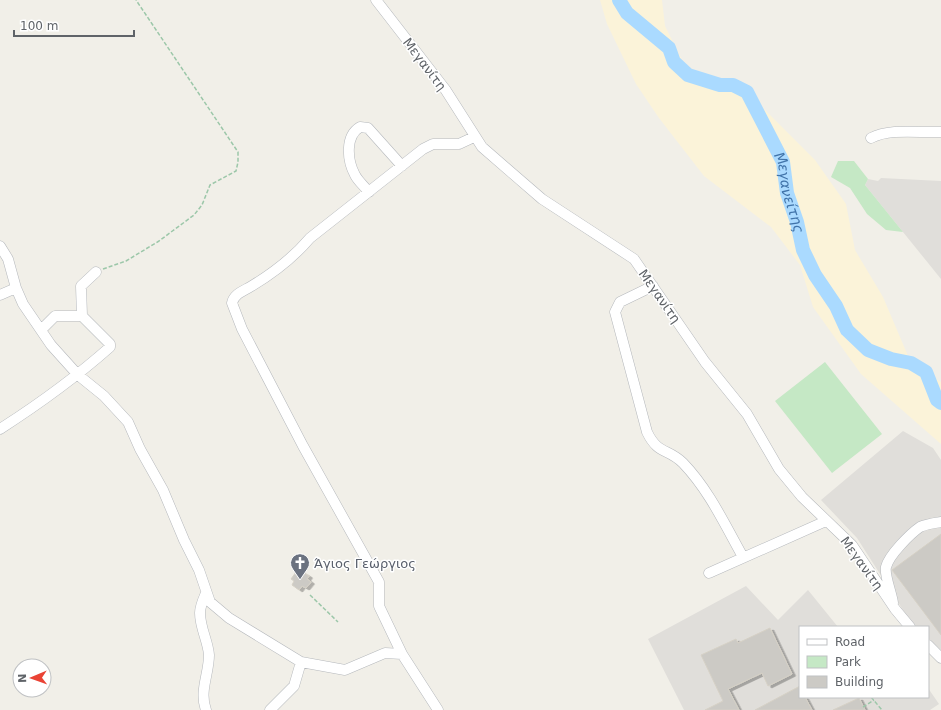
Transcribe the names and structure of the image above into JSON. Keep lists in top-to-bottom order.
{
  "streets": {
    "street": ["Μεγανίτη"]
  },
  "water": ["Μεγανείτης"],
  "places": {
    "church": ["Άγιος Γεώργιος"]
  },
  "legend": ["Road", "Park", "Building"],
  "scale_bar": "100 m",
  "north": "left"
}
